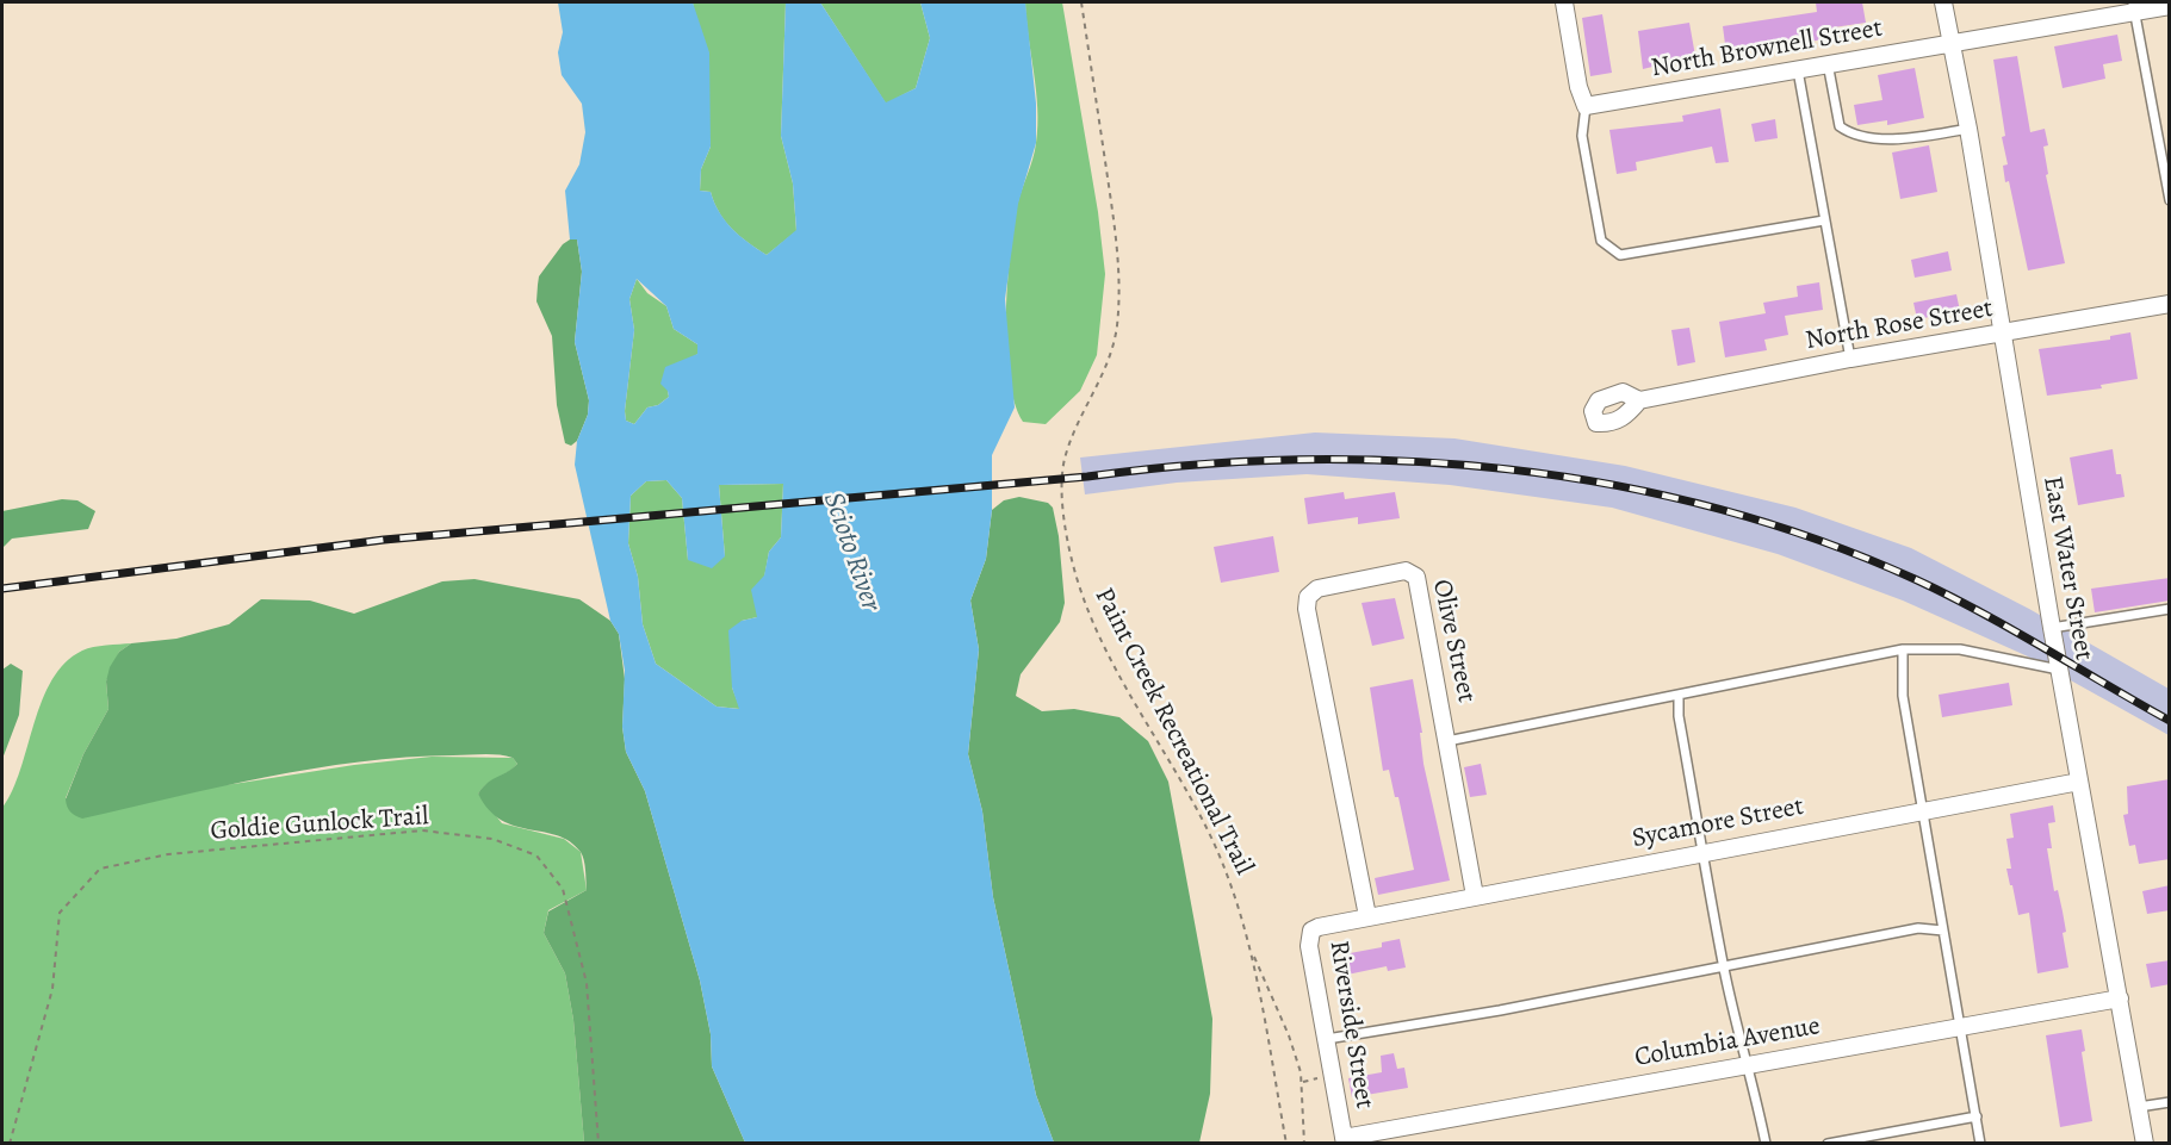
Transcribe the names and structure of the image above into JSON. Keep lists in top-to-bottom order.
{
  "streets": {
    "street": [
      "North Brownell Street",
      "North Rose Street",
      "East Water Street",
      "Olive Street",
      "Sycamore Street",
      "Riverside Street",
      "Columbia Avenue"
    ],
    "path": ["Paint Creek Recreational Trail", "Goldie Gunlock Trail"]
  },
  "crossings": [
    ["North Brownell Street", "East Water Street"],
    ["North Rose Street", "East Water Street"],
    ["East Water Street", "Sycamore Street"],
    ["East Water Street", "Columbia Avenue"],
    ["Olive Street", "Sycamore Street"],
    ["Olive Street", "Riverside Street"],
    ["Sycamore Street", "Riverside Street"],
    ["Riverside Street", "Columbia Avenue"]
  ],
  "water": ["Scioto River"]
}
